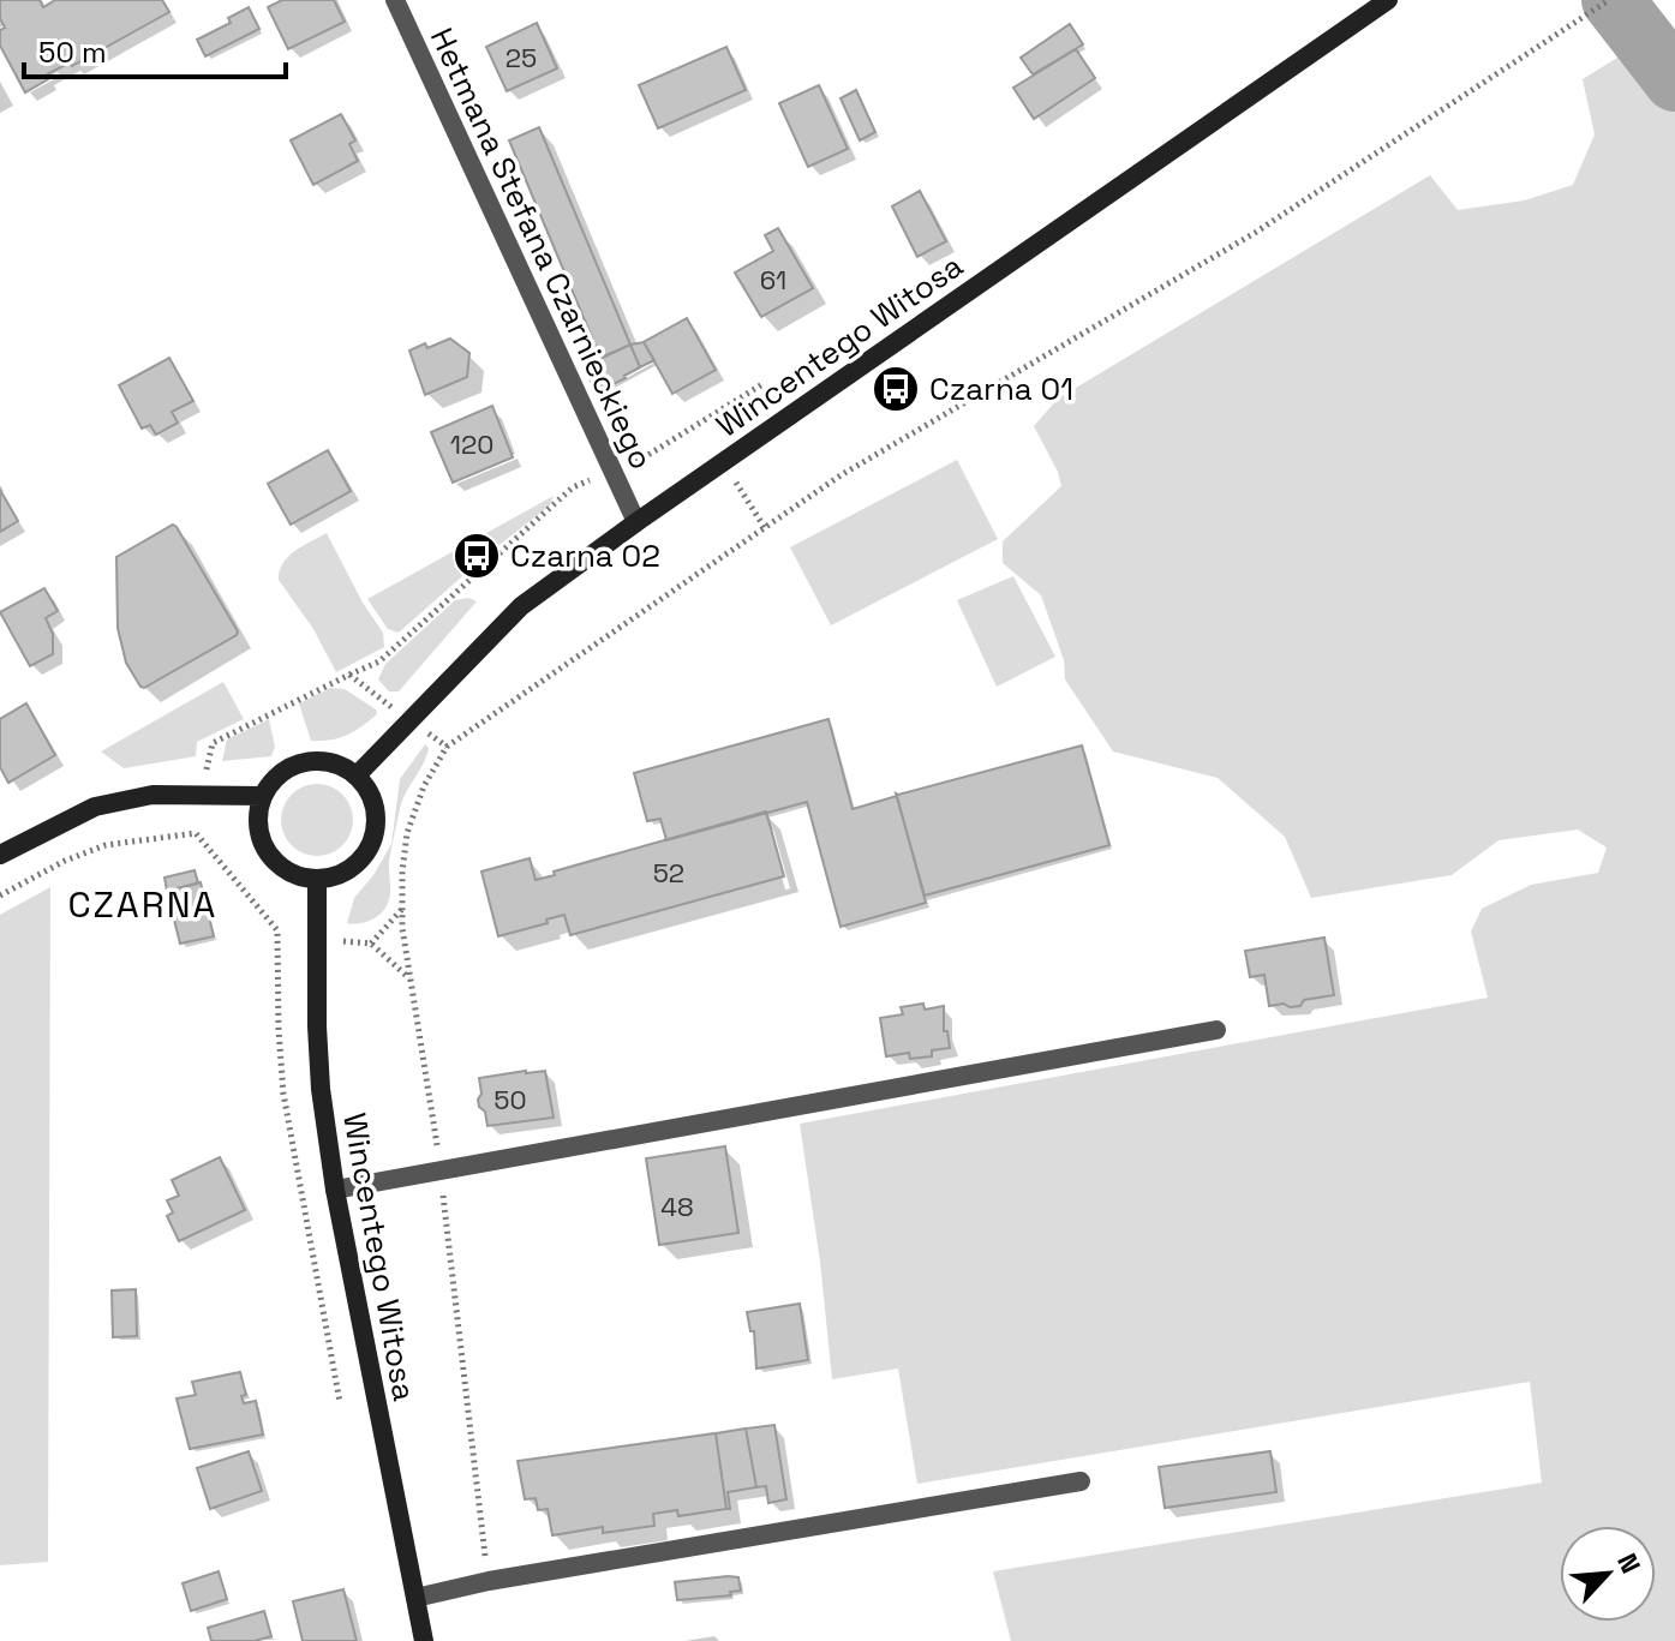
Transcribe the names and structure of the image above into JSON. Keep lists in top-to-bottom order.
{
  "streets": {
    "main road": ["Wincentego Witosa"],
    "street": ["Hetmana Stefana Czarnieckiego"]
  },
  "crossings": [
    ["Hetmana Stefana Czarnieckiego", "Wincentego Witosa"]
  ],
  "districts": ["CZARNA"],
  "places": {
    "bus stop": ["Czarna 01", "Czarna 02"]
  },
  "house_numbers": [
    "25",
    "61",
    "120",
    "52",
    "50",
    "48"
  ],
  "scale_bar": "50 m",
  "north": "top right"
}
